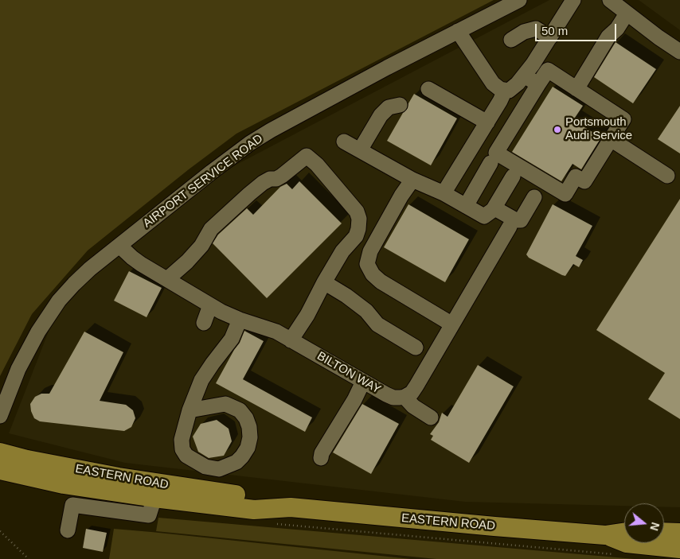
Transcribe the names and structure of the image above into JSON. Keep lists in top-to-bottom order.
{
  "streets": {
    "main road": ["EASTERN ROAD"],
    "street": ["AIRPORT SERVICE ROAD", "BILTON WAY"]
  },
  "crossings": [
    ["AIRPORT SERVICE ROAD", "BILTON WAY"]
  ],
  "places": ["Portsmouth Audi Service"],
  "scale_bar": "50 m",
  "north": "right"
}
